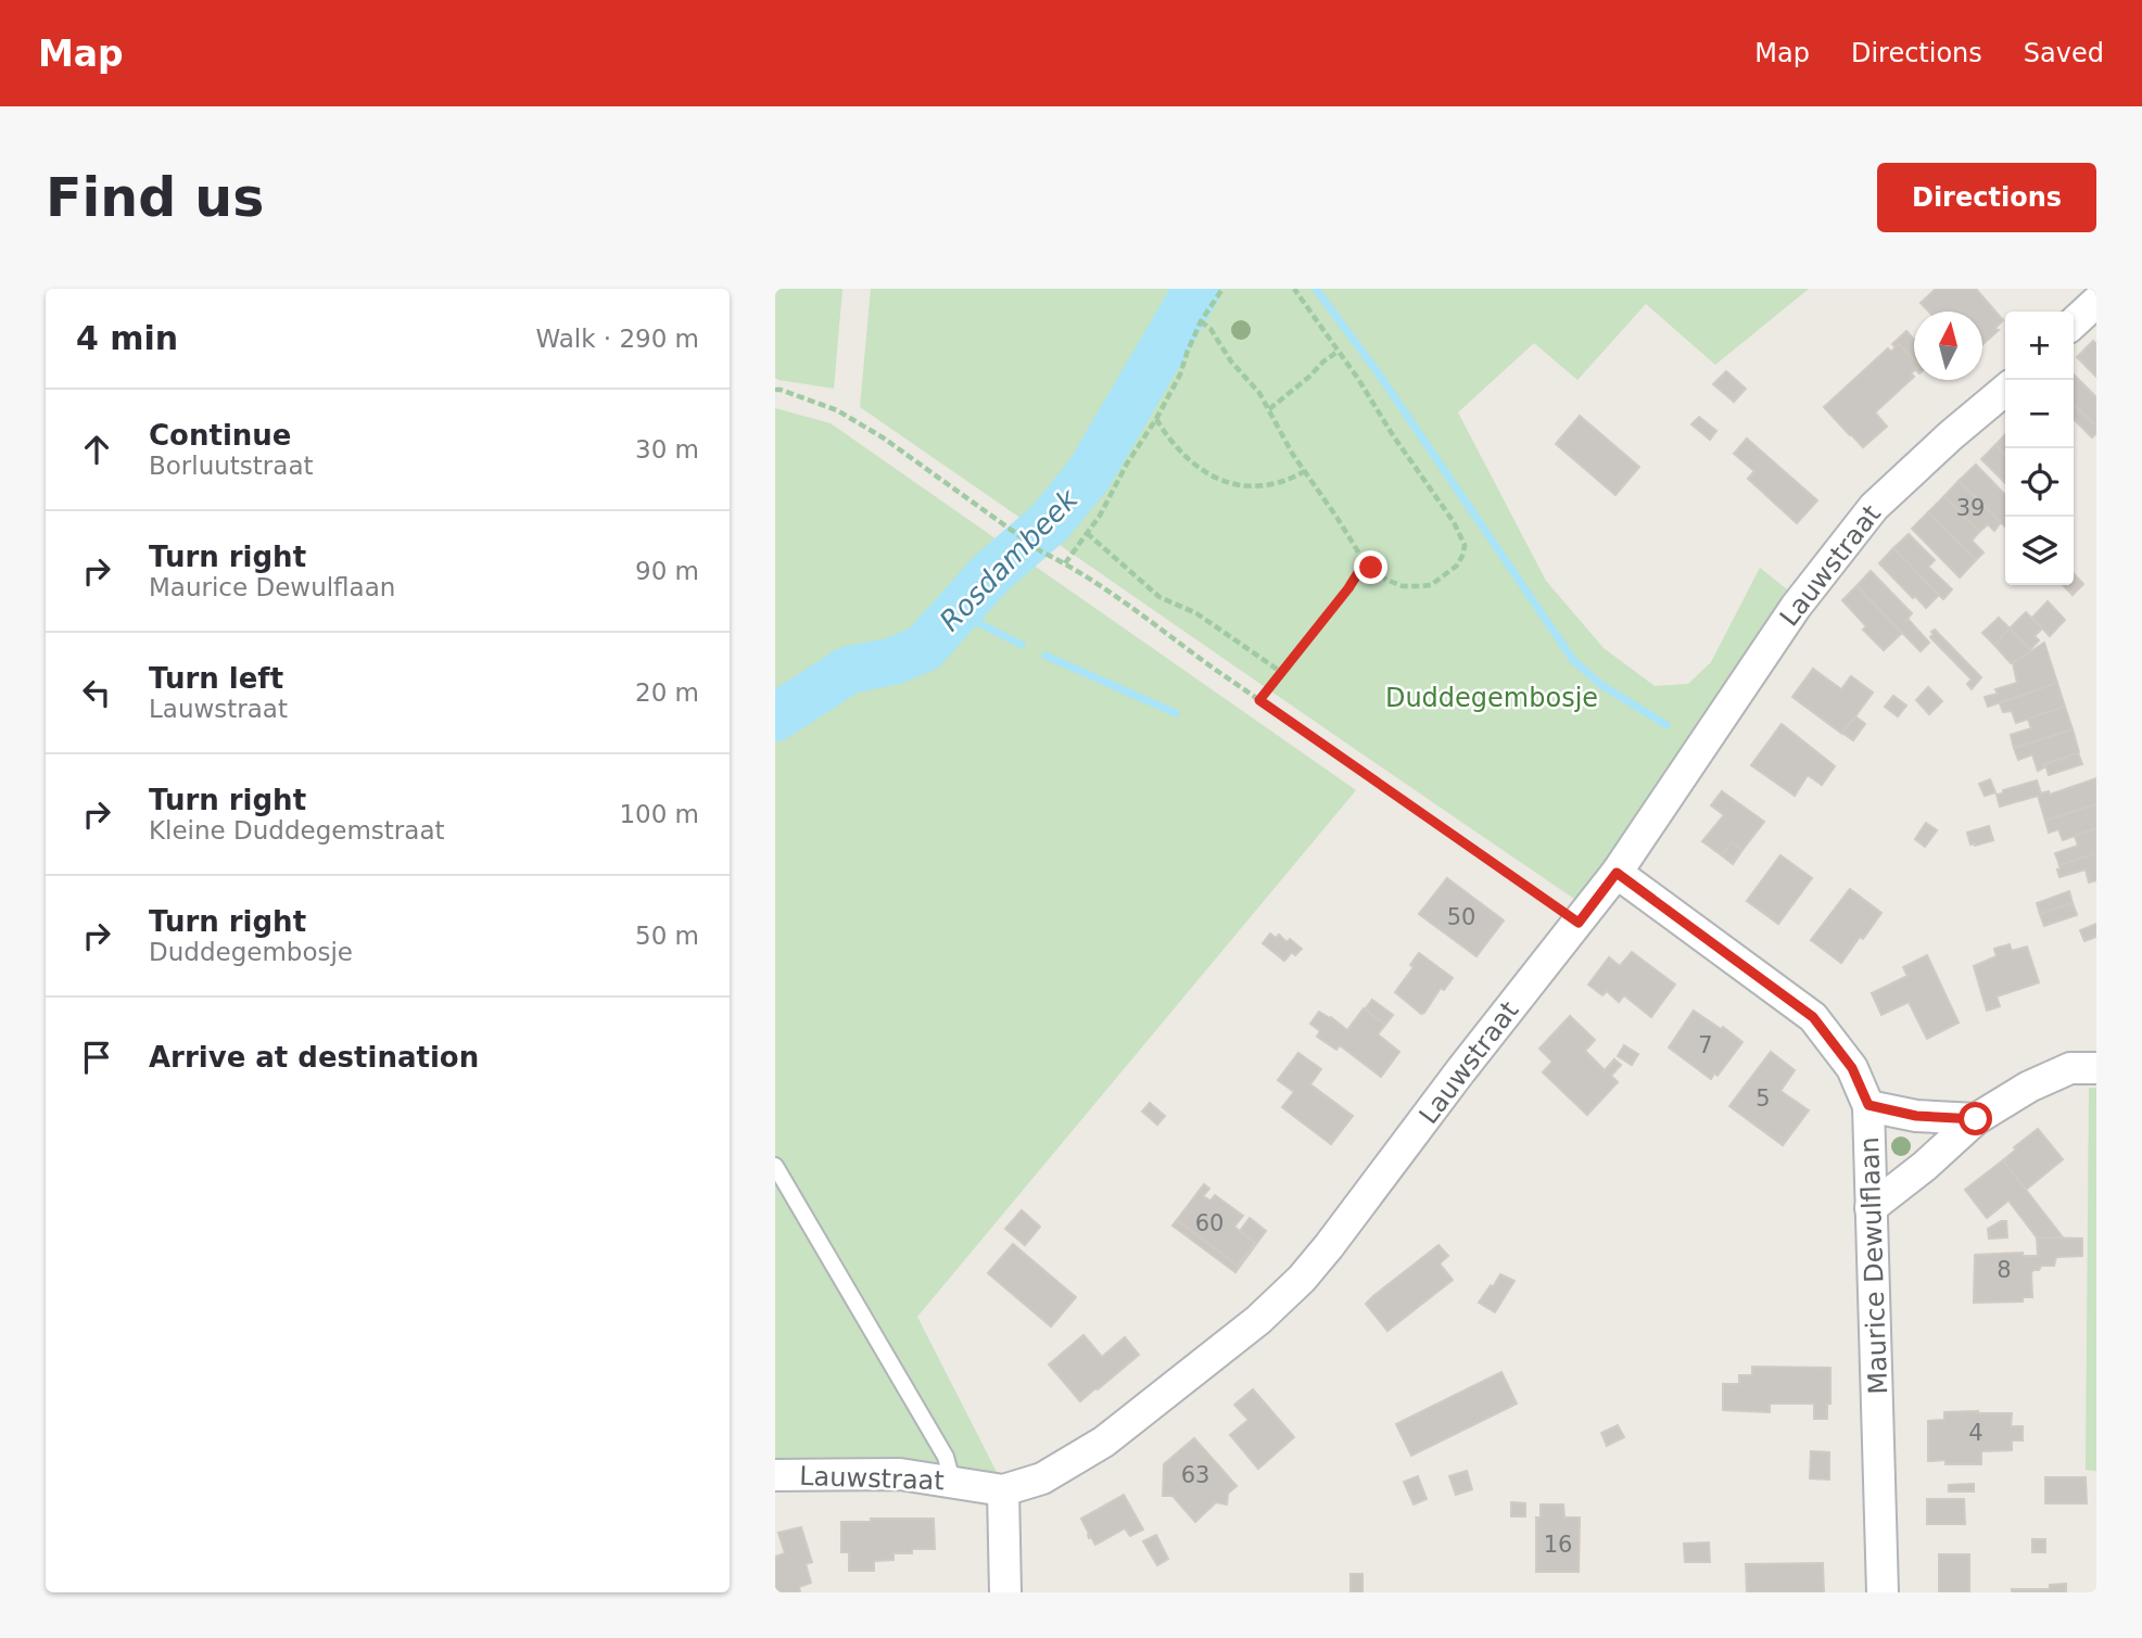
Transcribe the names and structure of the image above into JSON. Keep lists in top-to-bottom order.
{
  "streets": {
    "street": ["Lauwstraat", "Maurice Dewulflaan"]
  },
  "crossings": [
    ["Lauwstraat", "Maurice Dewulflaan"]
  ],
  "water": ["Rosdambeek"],
  "parks": ["Duddegembosje"],
  "house_numbers": [
    "39",
    "50",
    "7",
    "5",
    "60",
    "8",
    "4",
    "63",
    "16"
  ],
  "north": "top",
  "page": {
    "header": "Map",
    "nav": ["Map", "Directions", "Saved"],
    "buttons": "Directions",
    "title": "Find us",
    "heading": ["4 min", "Walk · 290 m"],
    "map_buttons": ["+", "−"],
    "list": [
      ["Continue", "Borluutstraat", "30 m"],
      ["Turn right", "Maurice Dewulflaan", "90 m"],
      ["Turn left", "Lauwstraat", "20 m"],
      ["Turn right", "Kleine Duddegemstraat", "100 m"],
      ["Turn right", "Duddegembosje", "50 m"],
      "Arrive at destination"
    ]
  }
}
